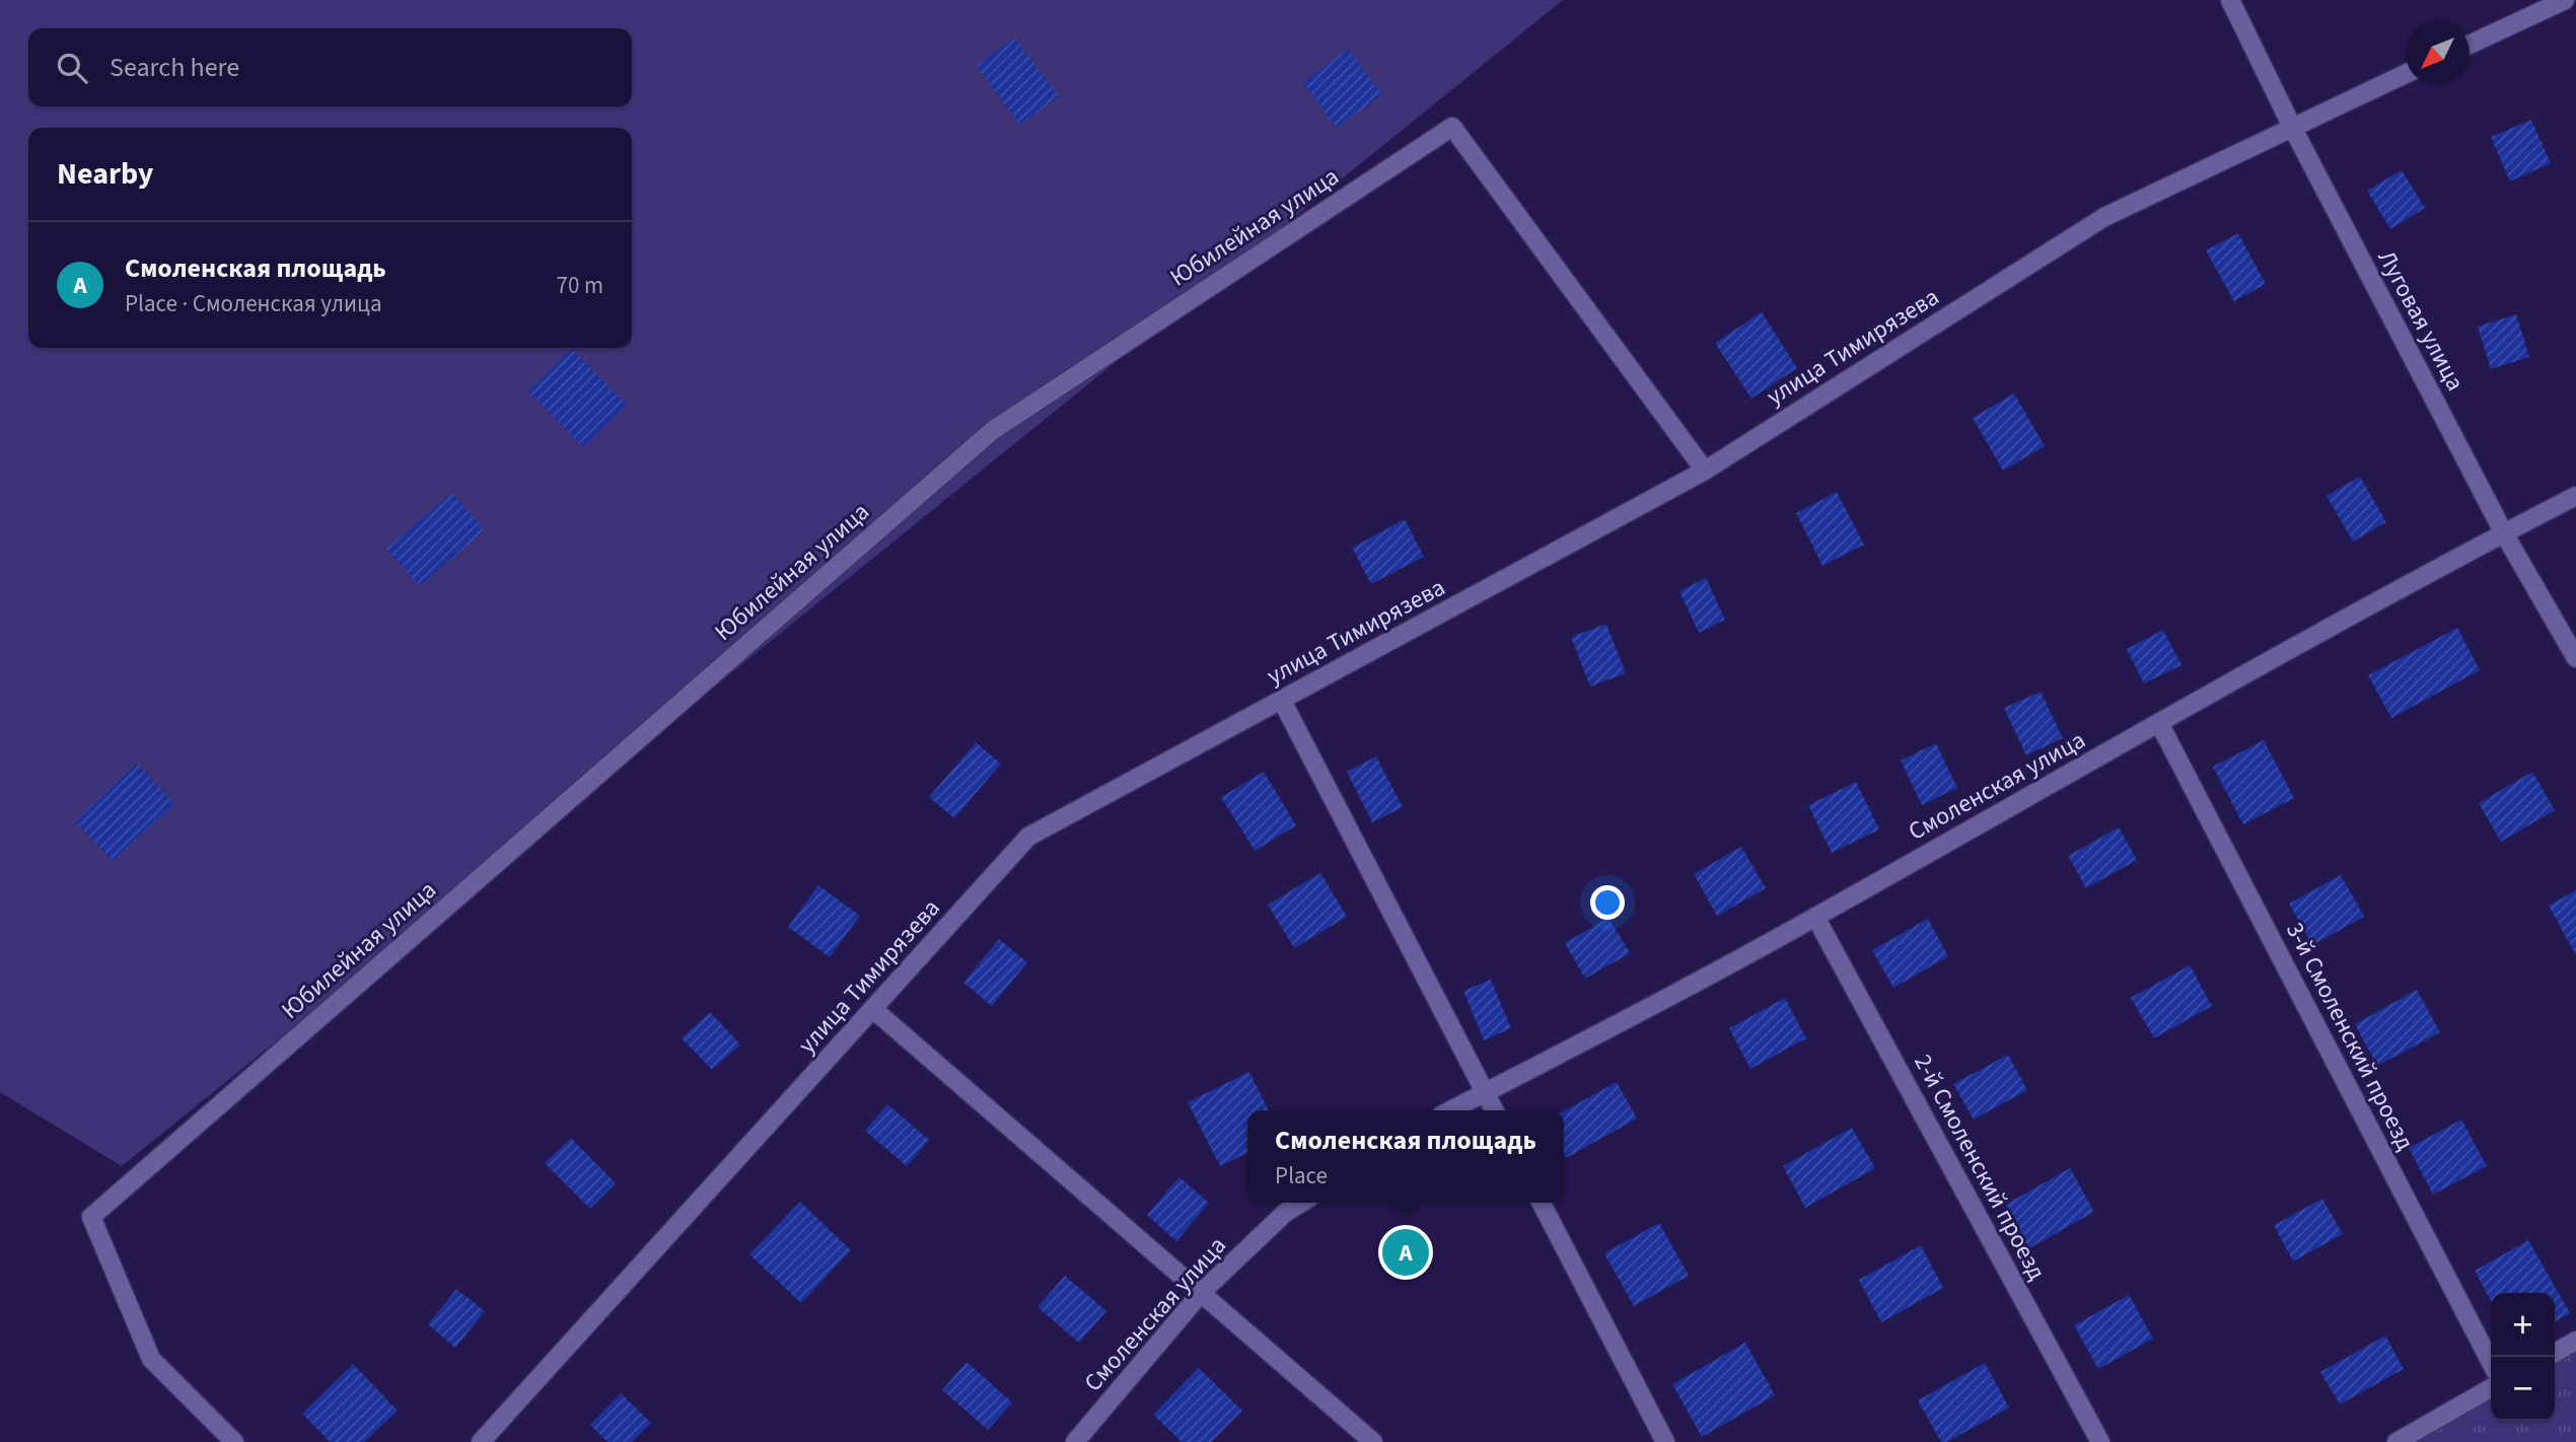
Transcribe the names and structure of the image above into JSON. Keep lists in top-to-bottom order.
{
  "streets": {
    "street": [
      "Юбилейная улица",
      "Луговая улица",
      "улица Тимирязева",
      "Смоленская улица",
      "3-й Смоленский проезд",
      "2-й Смоленский проезд"
    ]
  },
  "crossings": [
    ["Юбилейная улица", "улица Тимирязева"],
    ["Луговая улица", "улица Тимирязева"],
    ["Луговая улица", "Смоленская улица"],
    ["Смоленская улица", "3-й Смоленский проезд"],
    ["Смоленская улица", "2-й Смоленский проезд"]
  ],
  "north": "bottom left",
  "page": {
    "search": "Search here",
    "heading": "Nearby",
    "list": [
      {
        "mark": "A",
        "name": "Смоленская площадь",
        "note": "Place · Смоленская улица",
        "value": "70 m"
      }
    ],
    "popup": ["Смоленская площадь", "Place"],
    "pins": "A",
    "map_buttons": ["+", "−"]
  }
}
